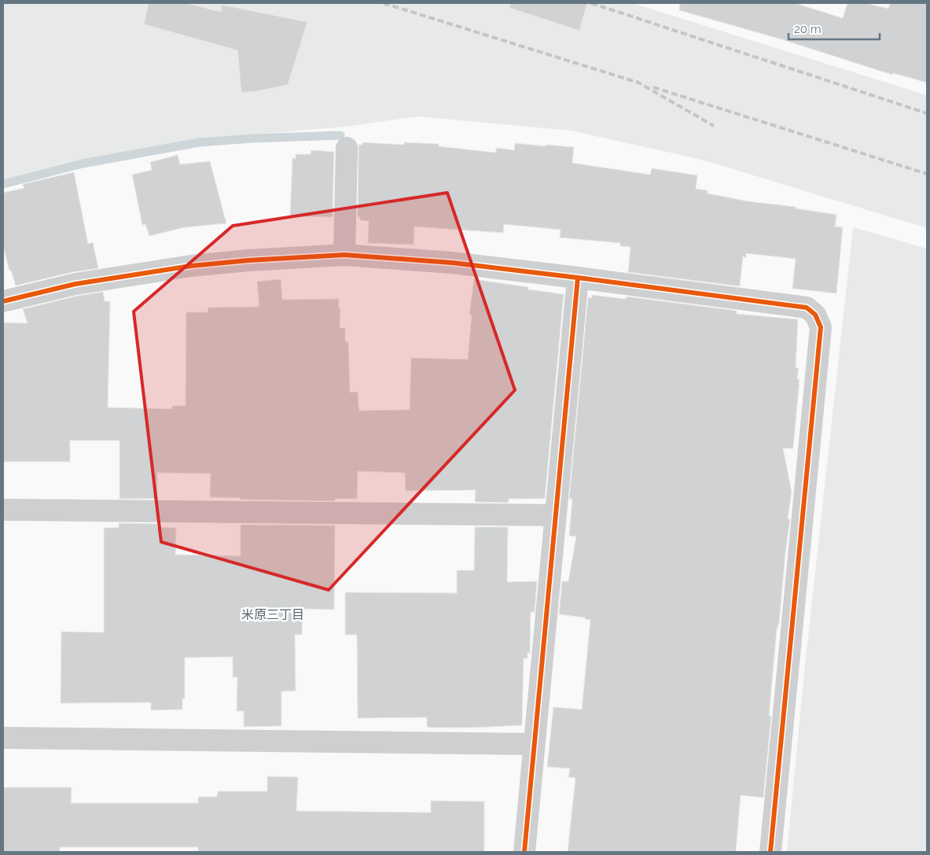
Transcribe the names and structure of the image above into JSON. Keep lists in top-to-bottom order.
{
  "districts": ["米原三丁目"],
  "scale_bar": "20 m"
}
